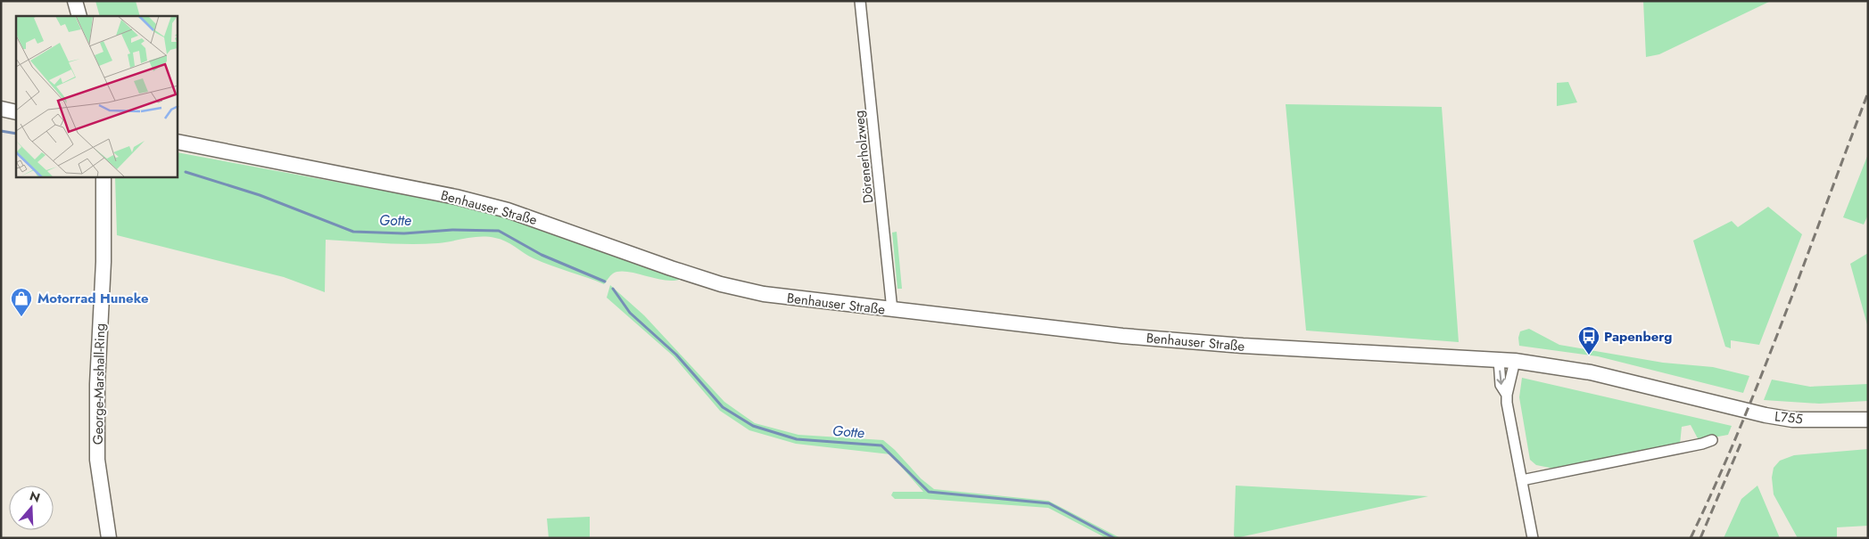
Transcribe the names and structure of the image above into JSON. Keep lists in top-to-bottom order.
{
  "streets": {
    "main road": ["Benhauser Straße", "George-Marshall-Ring", "L755"],
    "street": ["Dörenerholzweg"]
  },
  "crossings": [
    ["Dörenerholzweg", "Benhauser Straße"],
    ["Benhauser Straße", "L755"]
  ],
  "water": ["Gotte"],
  "places": {
    "shop": ["Motorrad Huneke"],
    "bus stop": ["Papenberg"]
  },
  "north": "top"
}
